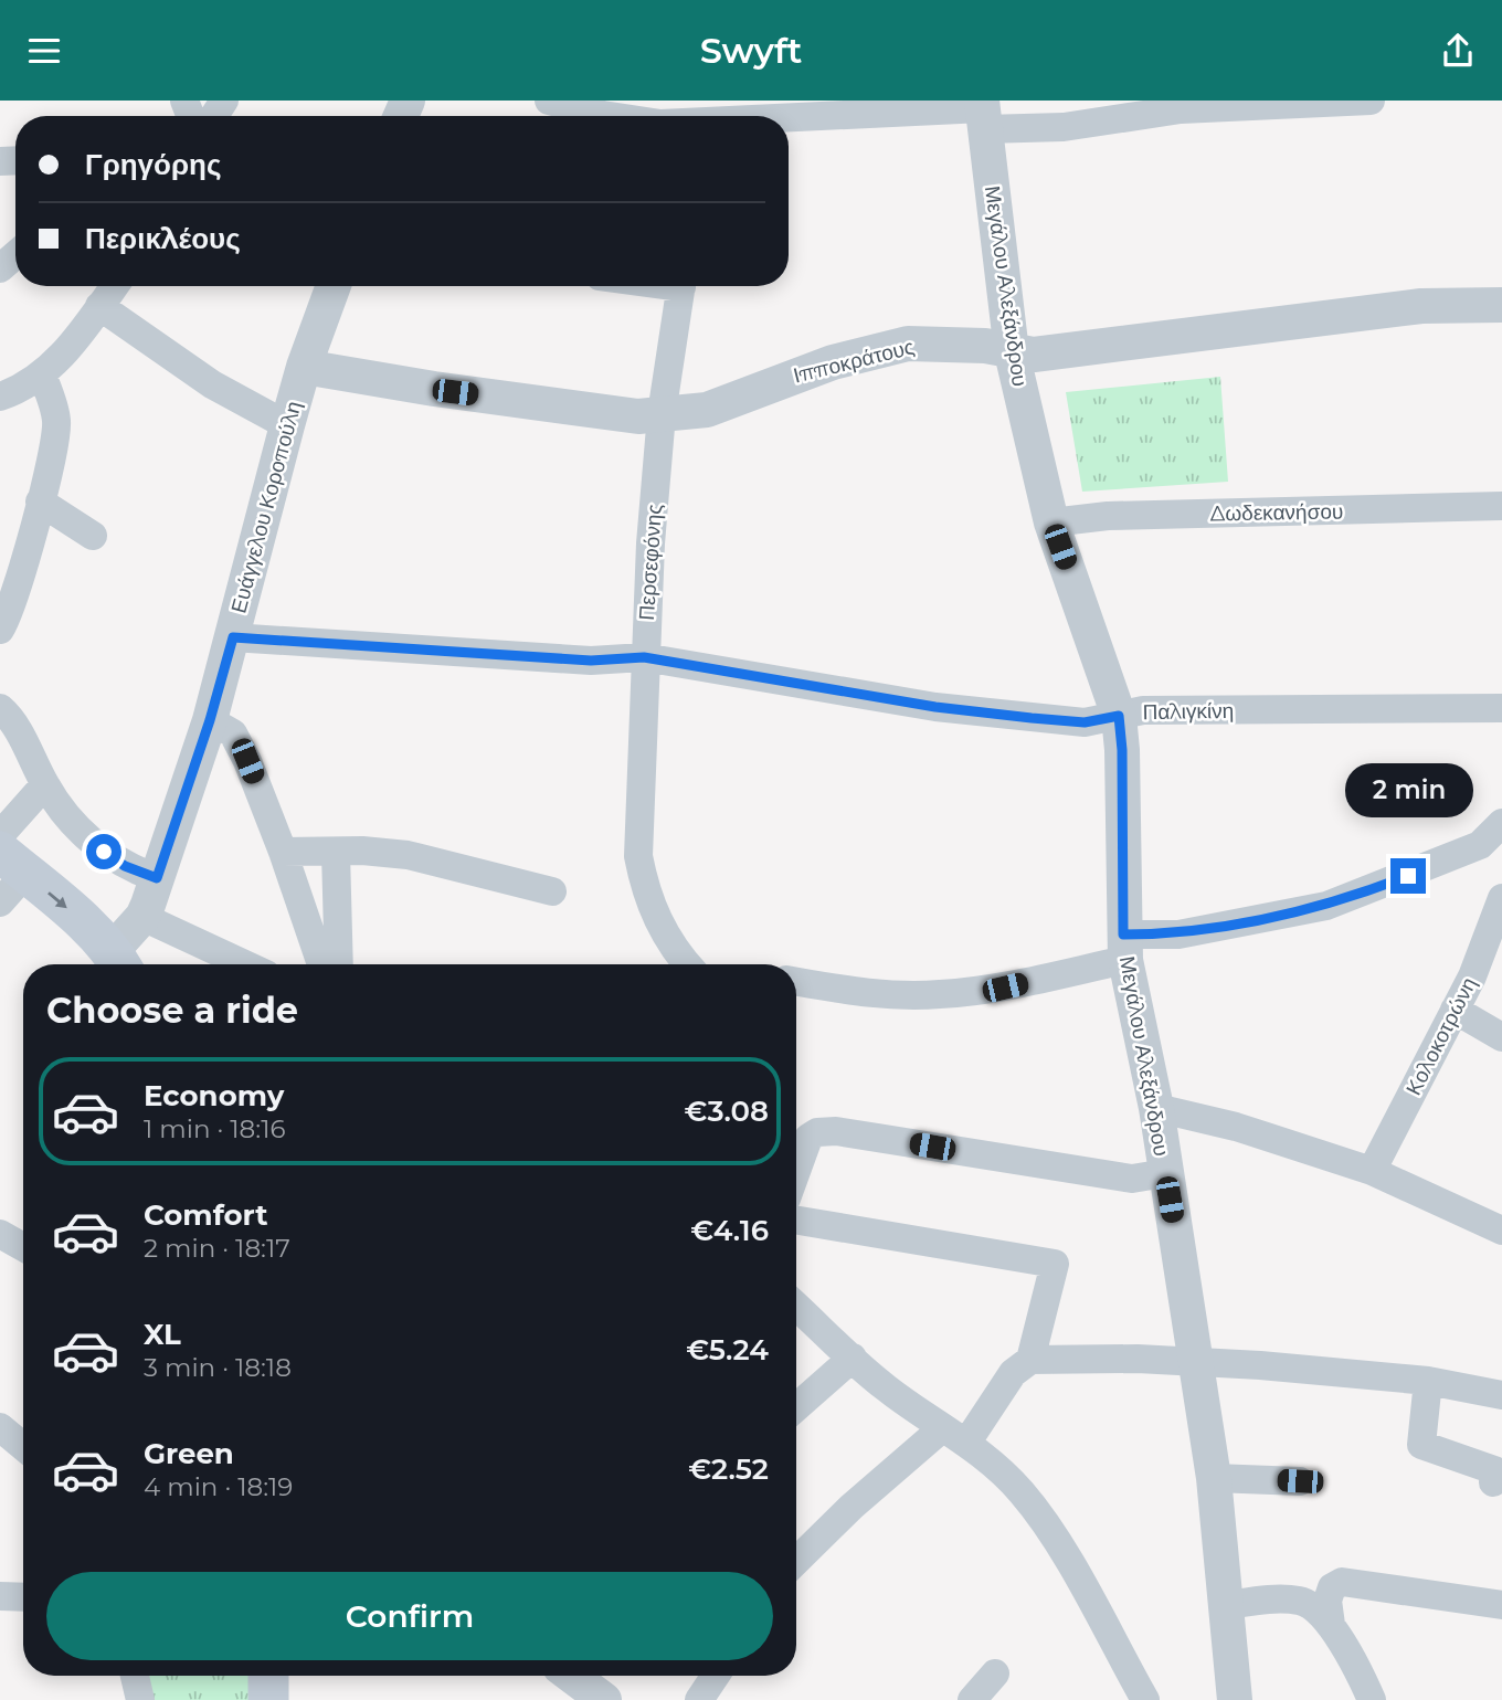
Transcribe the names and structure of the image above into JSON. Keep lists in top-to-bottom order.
{
  "streets": {
    "street": [
      "Μεγάλου Αλεξάνδρου",
      "Ιπποκράτους",
      "Ευάγγελου Κοροπούλη",
      "Δωδεκανήσου",
      "Περσεφόνης",
      "Παλιγκίνη",
      "Κολοκοτρώνη"
    ]
  },
  "crossings": [
    ["Μεγάλου Αλεξάνδρου", "Ιπποκράτους"],
    ["Μεγάλου Αλεξάνδρου", "Δωδεκανήσου"],
    ["Μεγάλου Αλεξάνδρου", "Παλιγκίνη"],
    ["Ιπποκράτους", "Ευάγγελου Κοροπούλη"],
    ["Ιπποκράτους", "Περσεφόνης"],
    ["Ευάγγελου Κοροπούλη", "Παλιγκίνη"],
    ["Περσεφόνης", "Παλιγκίνη"]
  ],
  "page": {
    "header": "Swyft",
    "banner": ["Γρηγόρης", "Περικλέους"],
    "bubble": "2 min",
    "heading": "Choose a ride",
    "list": [
      {
        "name": "Economy",
        "note": "1 min · 18:16",
        "value": "€3.08"
      },
      {
        "name": "Comfort",
        "note": "2 min · 18:17",
        "value": "€4.16"
      },
      {
        "name": "XL",
        "note": "3 min · 18:18",
        "value": "€5.24"
      },
      {
        "name": "Green",
        "note": "4 min · 18:19",
        "value": "€2.52"
      }
    ],
    "buttons": "Confirm"
  }
}
